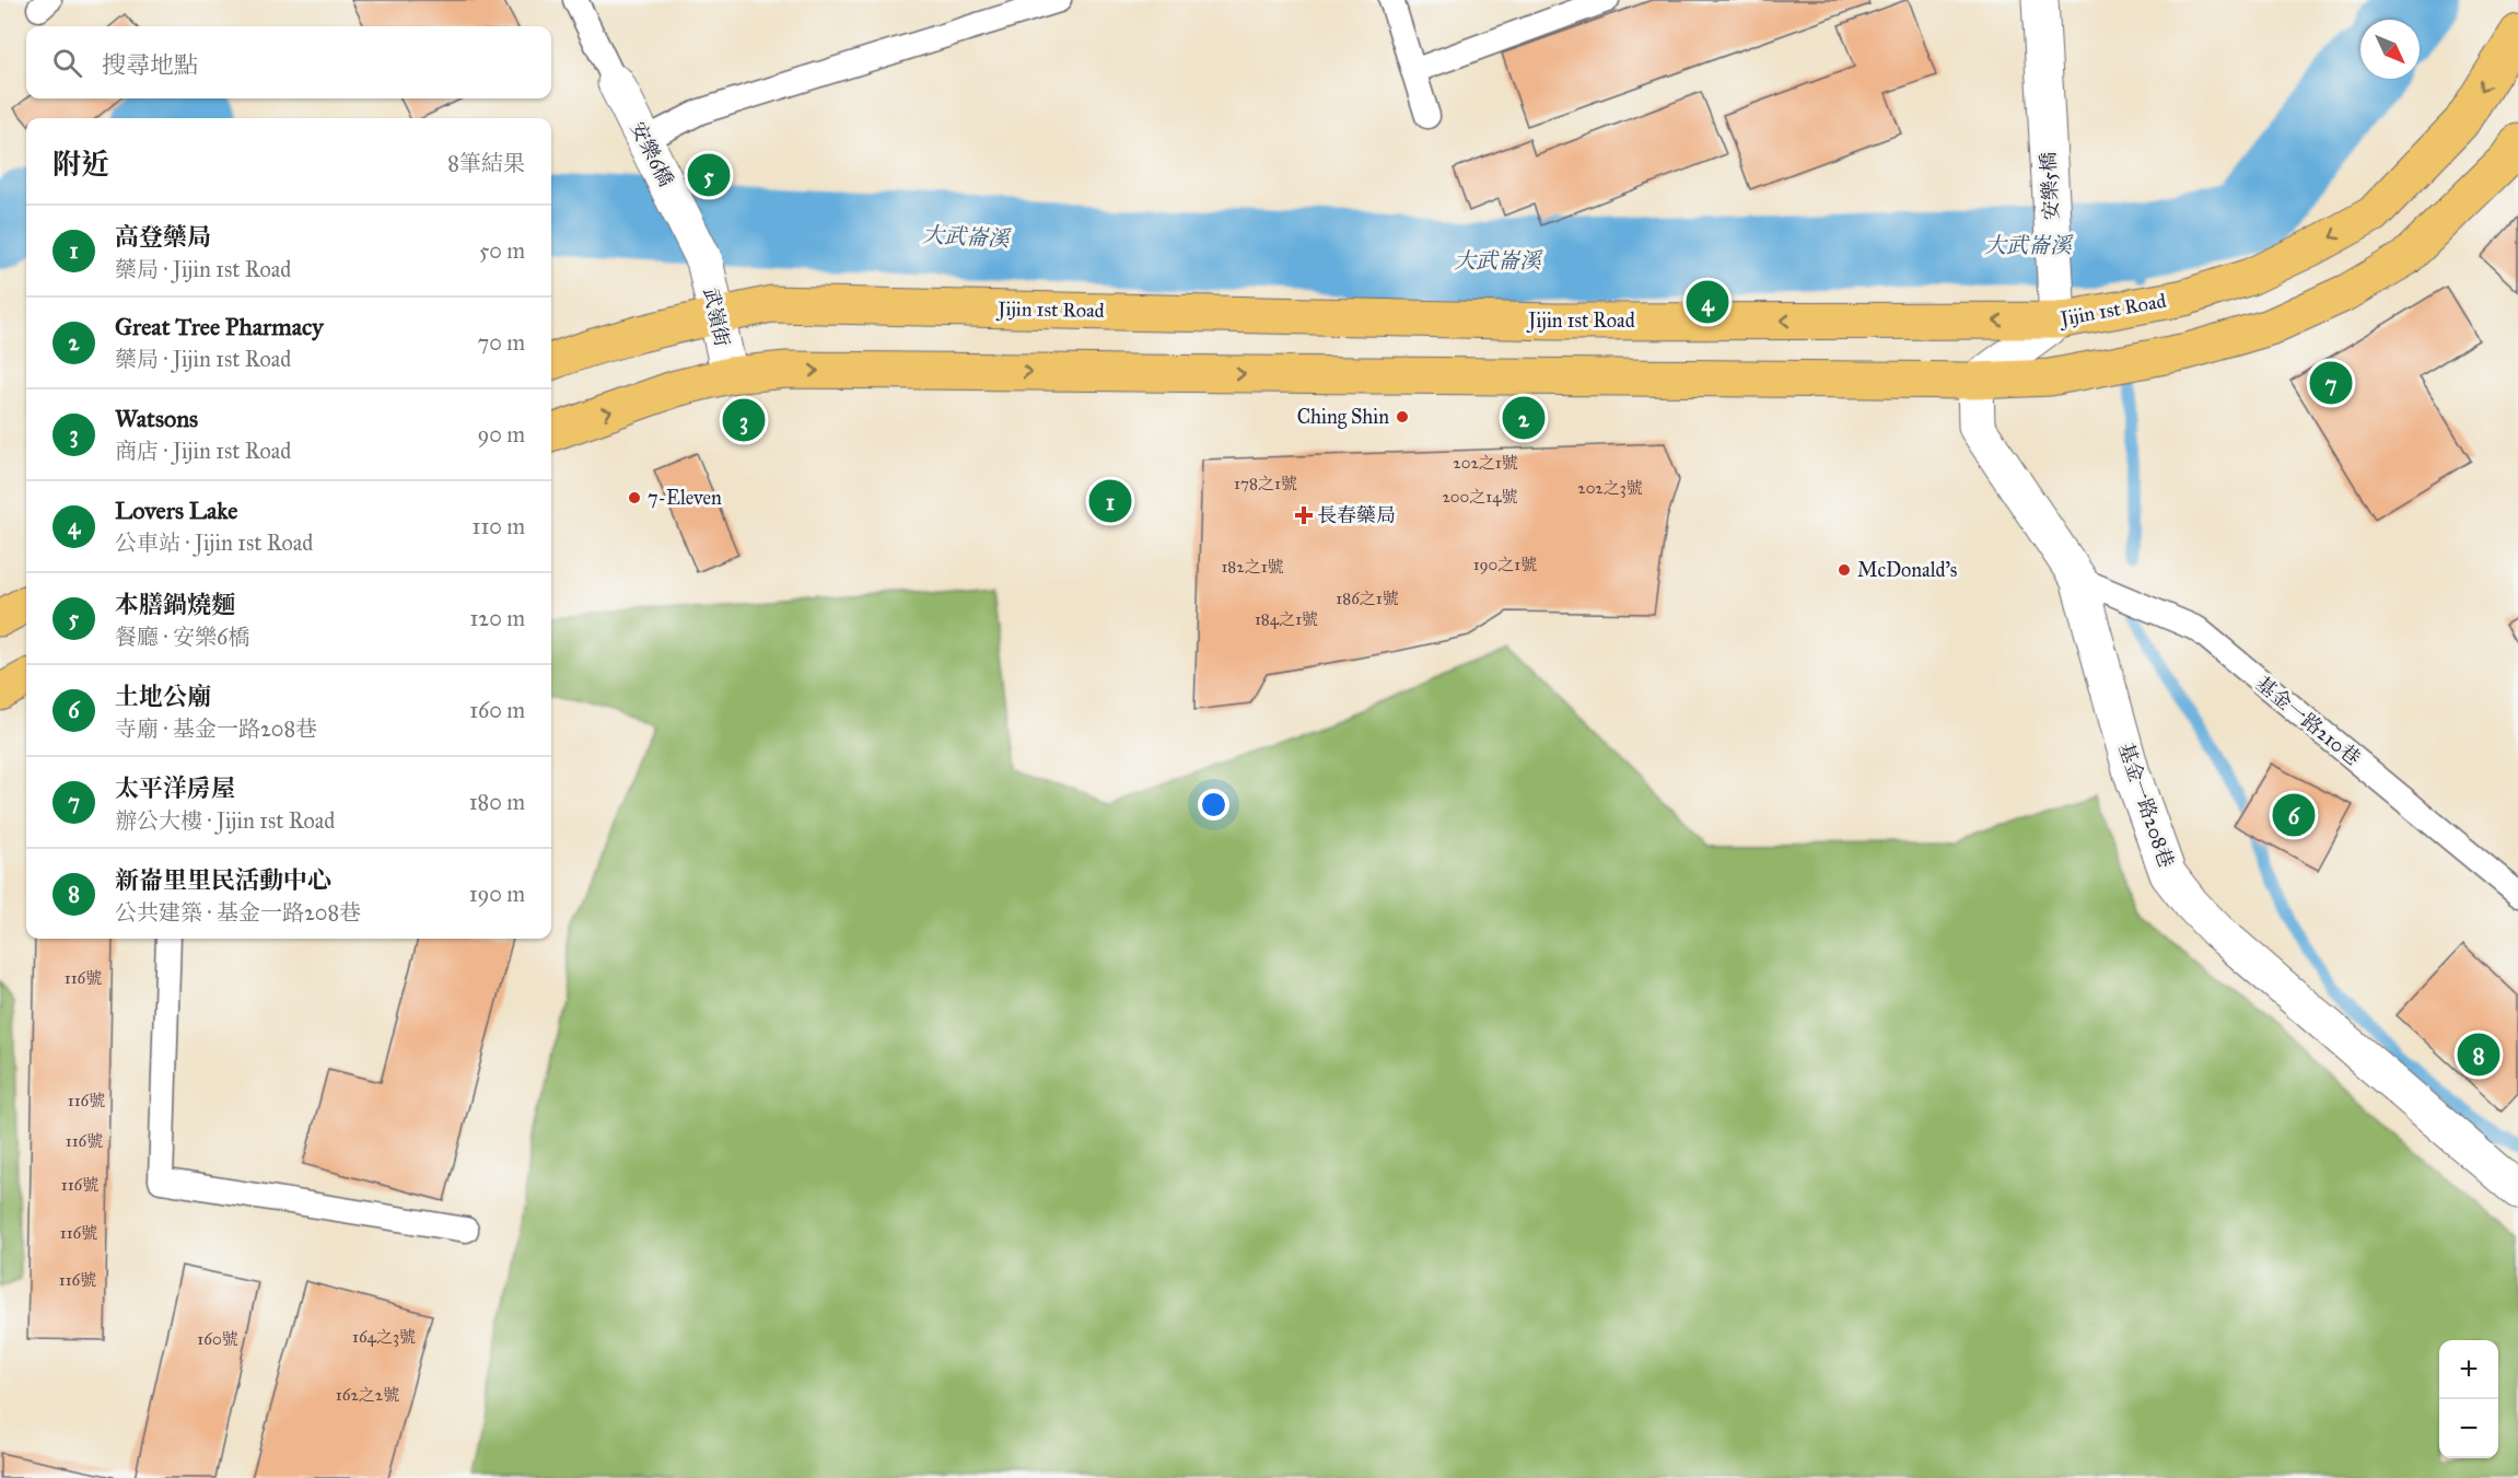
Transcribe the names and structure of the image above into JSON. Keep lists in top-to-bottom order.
{
  "streets": {
    "main road": ["Jijin 1st Road"],
    "street": [
      "安樂6橋",
      "安樂5橋",
      "武嶺街",
      "基金一路208巷"
    ],
    "lane": ["基金一路210巷"]
  },
  "crossings": [
    ["安樂6橋", "武嶺街"],
    ["安樂5橋", "Jijin 1st Road"],
    ["Jijin 1st Road", "武嶺街"],
    ["基金一路210巷", "基金一路208巷"]
  ],
  "water": ["大武崙溪"],
  "places": {
    "other": ["Ching Shin", "7-Eleven", "McDonald's"],
    "health": ["長春藥局"]
  },
  "house_numbers": [
    "202之1號",
    "178之1號",
    "202之3號",
    "200之14號",
    "190之1號",
    "182之1號",
    "186之1號",
    "184之1號",
    "116號",
    "116號",
    "116號",
    "116號",
    "116號",
    "116號",
    "164之3號",
    "160號",
    "162之2號"
  ],
  "north": "bottom right",
  "page": {
    "search": "搜尋地點",
    "heading": ["附近", "8筆結果"],
    "pins": [
      "5",
      "4",
      "7",
      "2",
      "3",
      "1",
      "6",
      "8"
    ],
    "list": [
      {
        "mark": "1",
        "name": "高登藥局",
        "note": "藥局 · Jijin 1st Road",
        "value": "50 m"
      },
      {
        "mark": "2",
        "name": "Great Tree Pharmacy",
        "note": "藥局 · Jijin 1st Road",
        "value": "70 m"
      },
      {
        "mark": "3",
        "name": "Watsons",
        "note": "商店 · Jijin 1st Road",
        "value": "90 m"
      },
      {
        "mark": "4",
        "name": "Lovers Lake",
        "note": "公車站 · Jijin 1st Road",
        "value": "110 m"
      },
      {
        "mark": "5",
        "name": "本膳鍋燒麵",
        "note": "餐廳 · 安樂6橋",
        "value": "120 m"
      },
      {
        "mark": "6",
        "name": "土地公廟",
        "note": "寺廟 · 基金一路208巷",
        "value": "160 m"
      },
      {
        "mark": "7",
        "name": "太平洋房屋",
        "note": "辦公大樓 · Jijin 1st Road",
        "value": "180 m"
      },
      {
        "mark": "8",
        "name": "新崙里里民活動中心",
        "note": "公共建築 · 基金一路208巷",
        "value": "190 m"
      }
    ],
    "map_buttons": ["+", "−"]
  }
}
